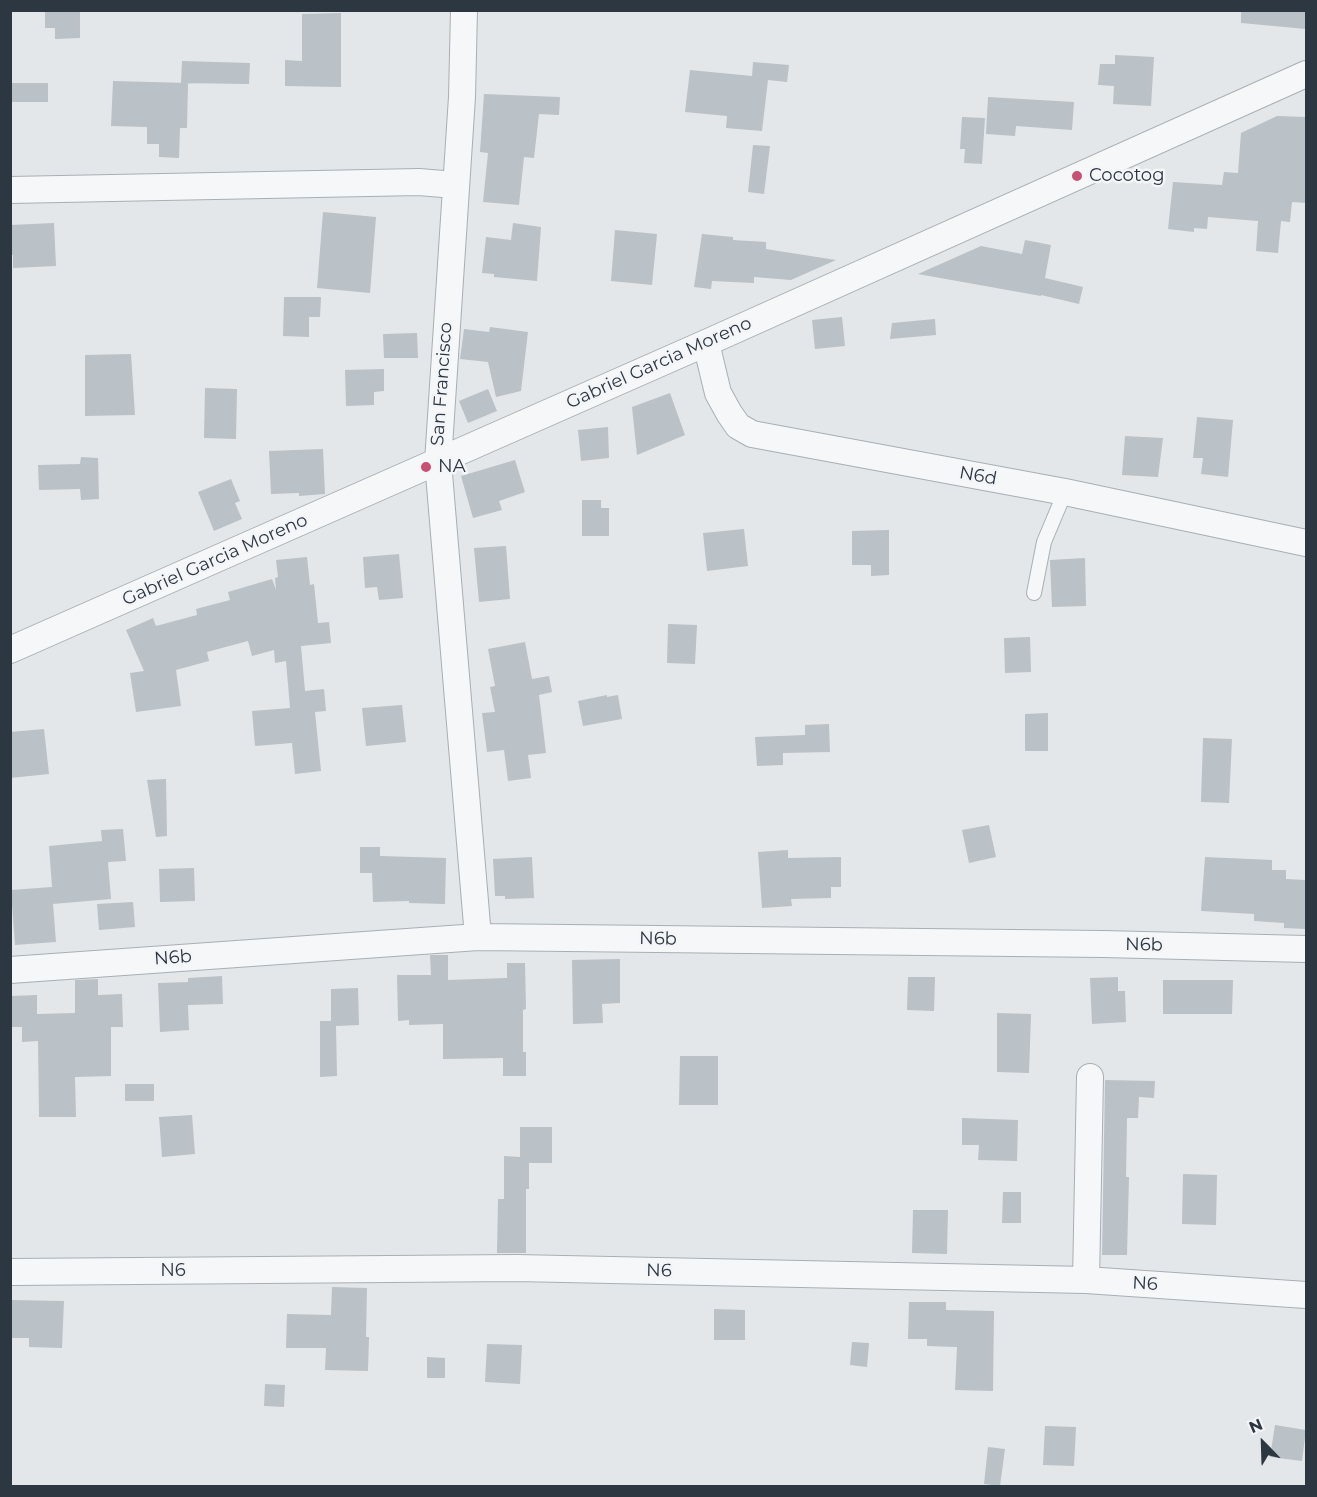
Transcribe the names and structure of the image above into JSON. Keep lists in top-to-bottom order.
{
  "streets": {
    "street": [
      "Gabriel Garcia Moreno",
      "San Francisco",
      "N6d",
      "N6b",
      "N6"
    ]
  },
  "crossings": [
    ["Gabriel Garcia Moreno", "San Francisco"],
    ["Gabriel Garcia Moreno", "N6d"],
    ["San Francisco", "N6b"]
  ],
  "places": ["Cocotog", "NA"],
  "north": "top left"
}
